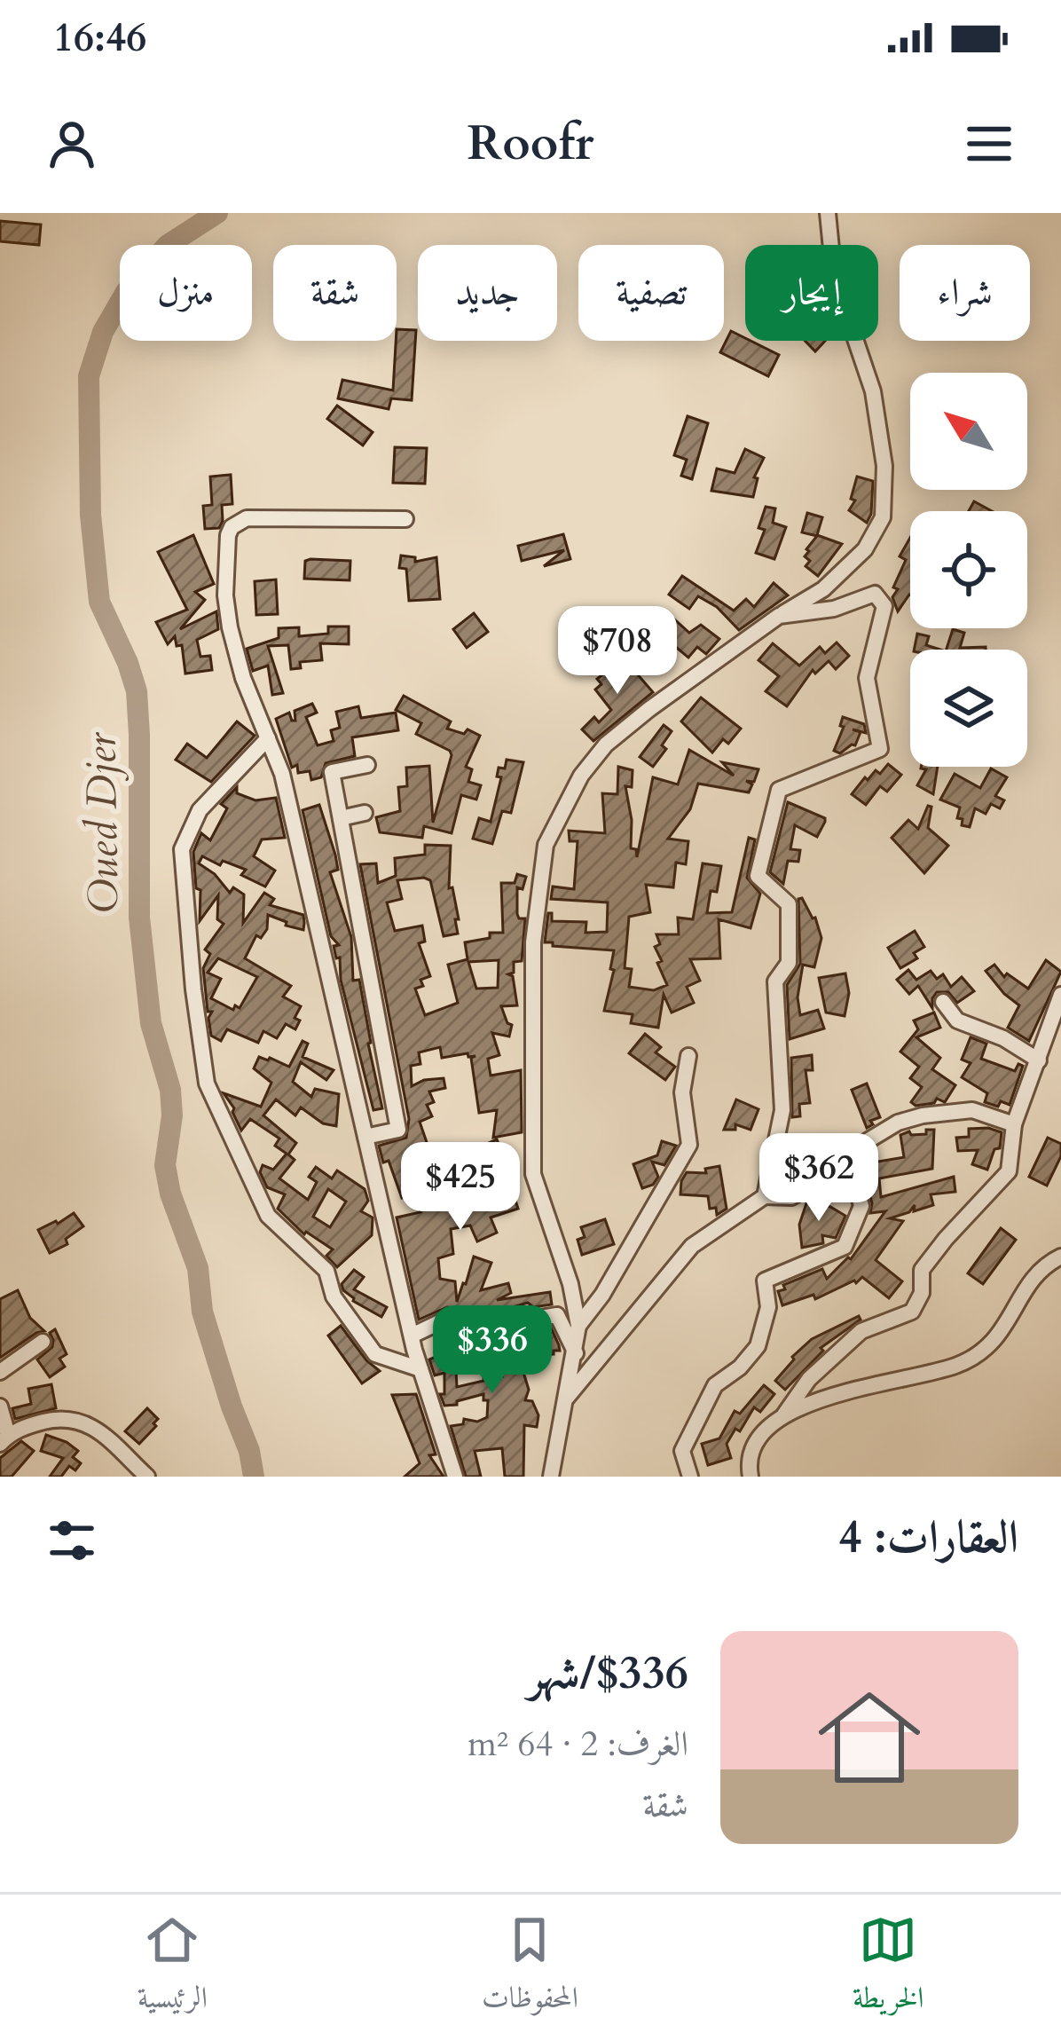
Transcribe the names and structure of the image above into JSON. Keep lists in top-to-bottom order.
{
  "water": ["Oued Djer"],
  "north": "top left",
  "page": {
    "status": "16:46",
    "header": "Roofr",
    "chip": [
      "شراء",
      "إيجار",
      "تصفية",
      "جديد",
      "شقة",
      "منزل"
    ],
    "price": [
      "$708",
      "$362",
      "$425",
      "$336"
    ],
    "heading": "العقارات: 4",
    "list": [
      {
        "name": "$336/شهر",
        "note": "الغرف: 2 · 64 m² · شقة"
      }
    ],
    "tabs": ["الخريطة", "المحفوظات", "الرئيسية"]
  }
}
